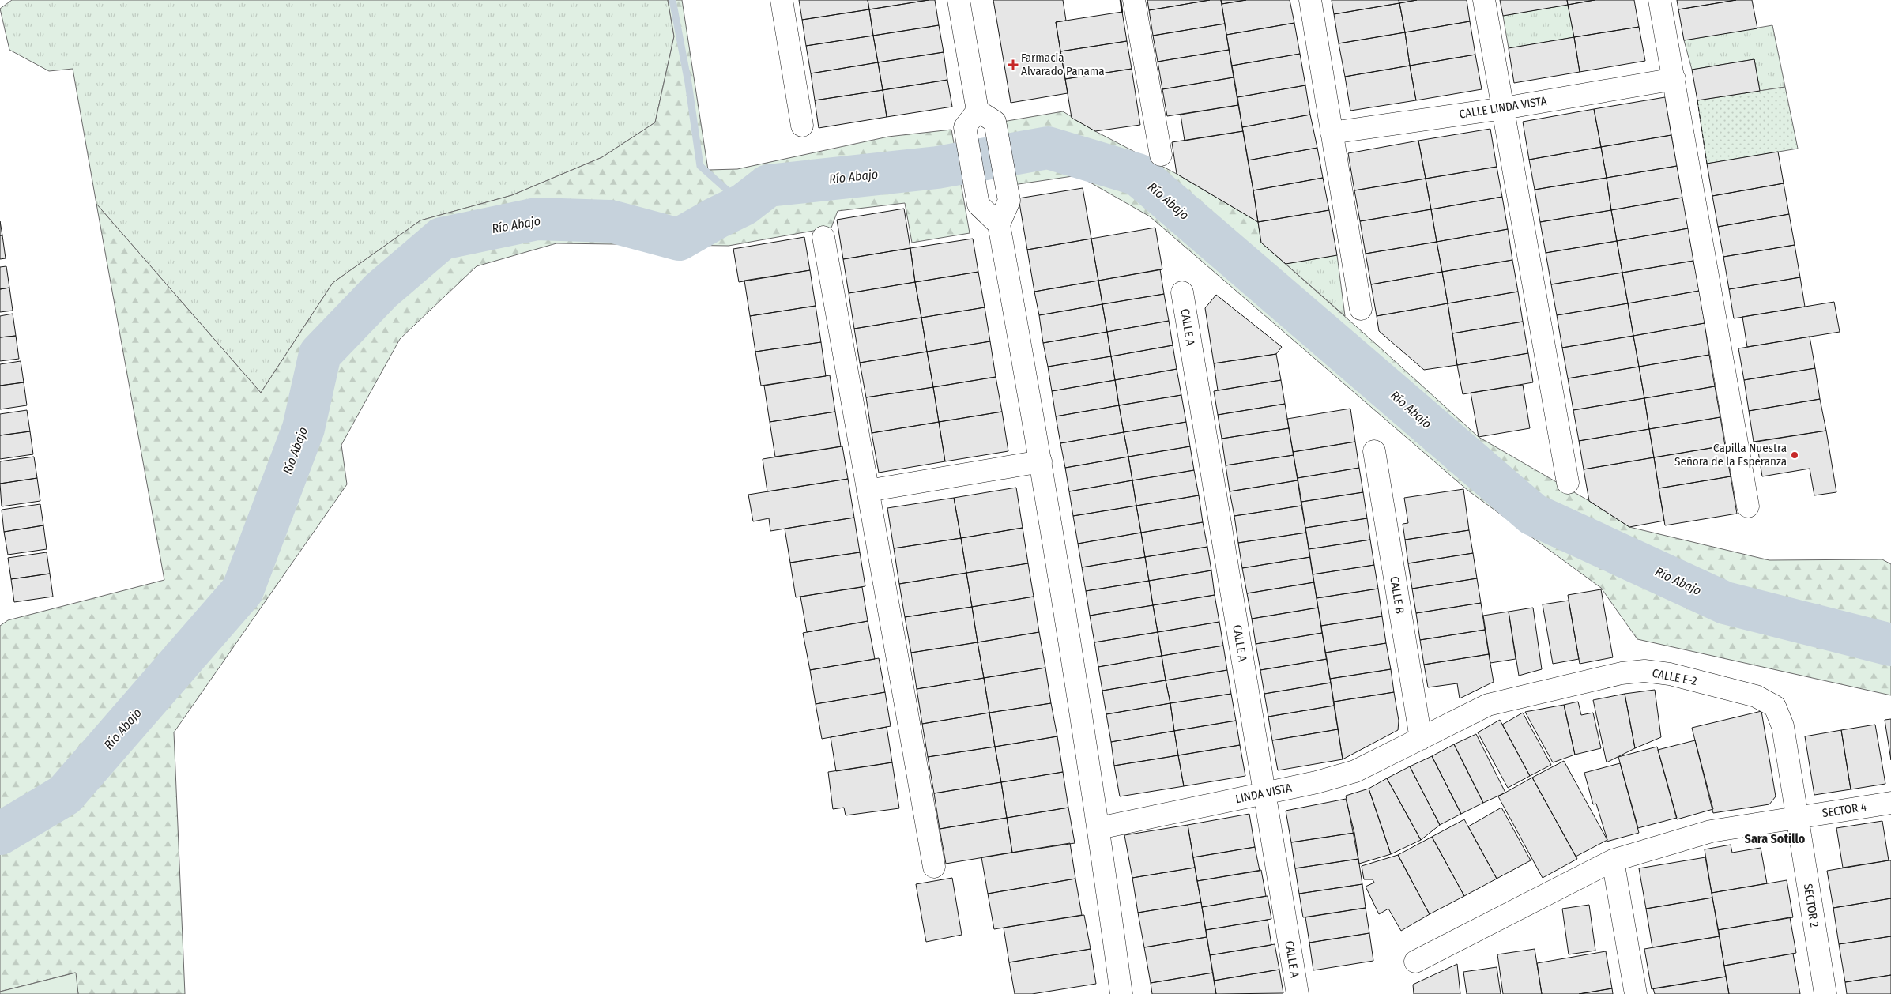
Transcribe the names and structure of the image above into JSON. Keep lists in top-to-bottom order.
{
  "streets": {
    "street": [
      "CALLE LINDA VISTA",
      "CALLE A",
      "CALLE B",
      "CALLE E-2",
      "LINDA VISTA",
      "SECTOR 4",
      "SECTOR 2"
    ]
  },
  "crossings": [
    ["CALLE A", "LINDA VISTA"],
    ["CALLE B", "CALLE E-2"],
    ["CALLE B", "LINDA VISTA"],
    ["CALLE E-2", "LINDA VISTA"],
    ["CALLE E-2", "SECTOR 4"],
    ["CALLE E-2", "SECTOR 2"],
    ["SECTOR 4", "SECTOR 2"]
  ],
  "districts": ["Sara Sotillo"],
  "water": ["Río Abajo"],
  "places": {
    "health": ["Farmacia Alvarado Panama"],
    "other": ["Capilla Nuestra Señora de la Esperanza"]
  }
}
